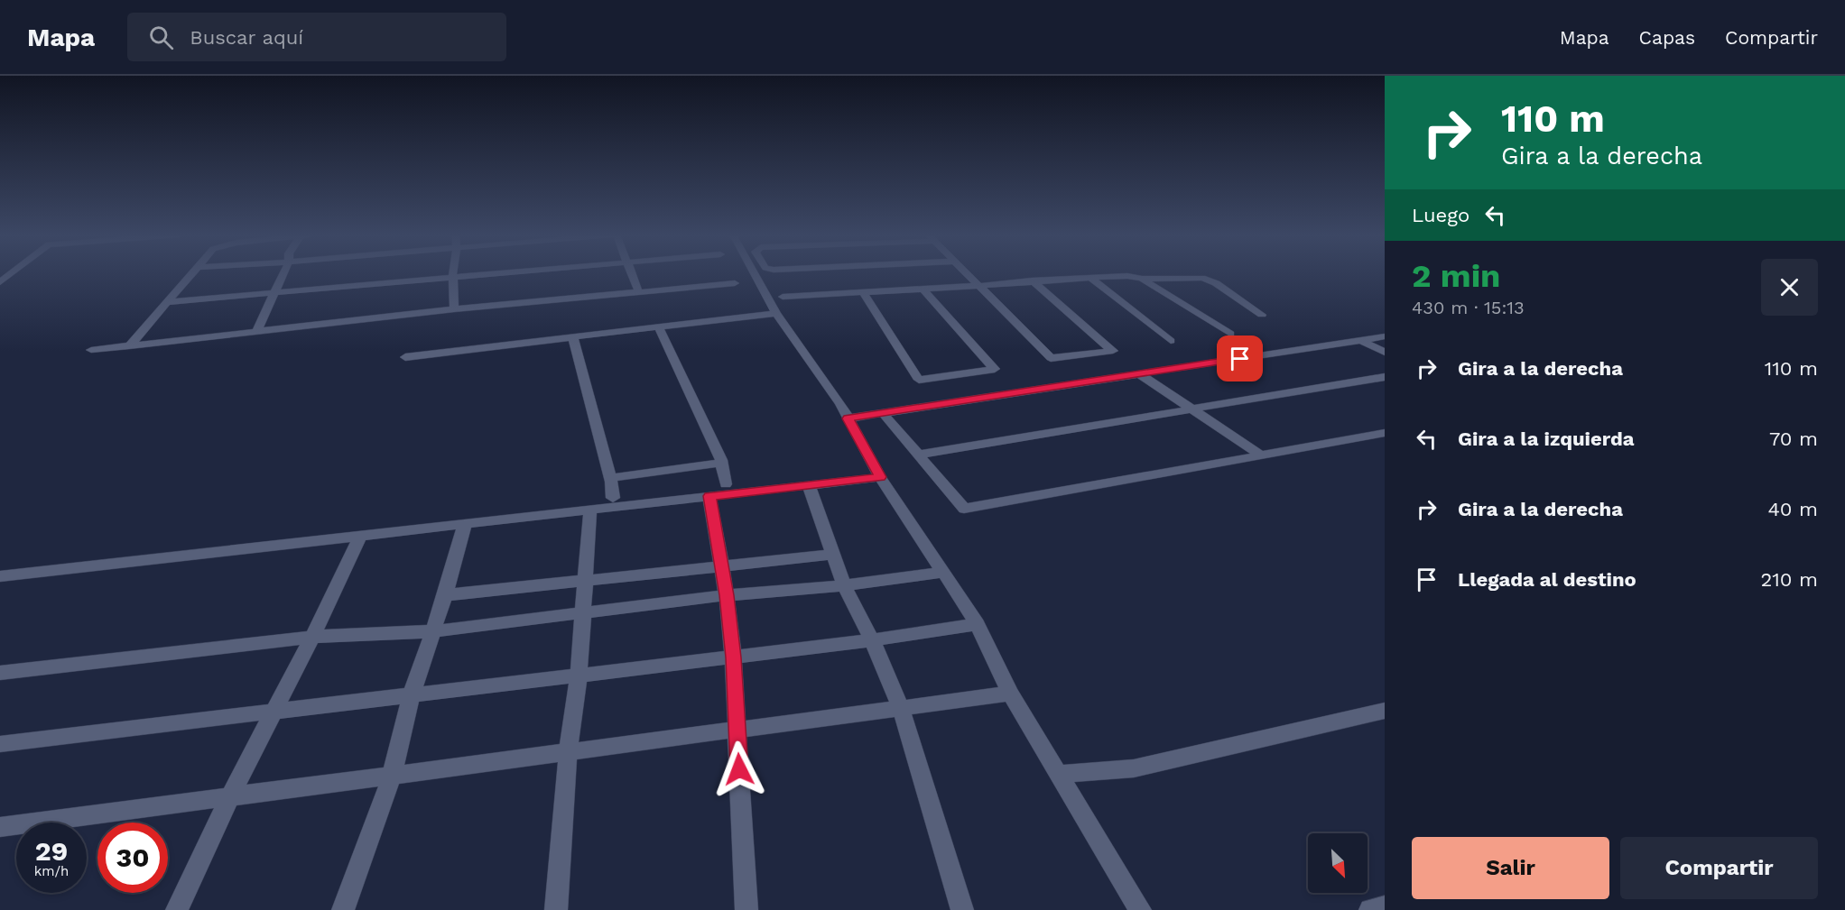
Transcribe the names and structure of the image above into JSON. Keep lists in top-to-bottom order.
{
  "north": "bottom right",
  "page": {
    "header": "Mapa",
    "search": "Buscar aquí",
    "nav": ["Mapa", "Capas", "Compartir"],
    "turn": ["110 m", "Gira a la derecha"],
    "then": "Luego",
    "heading": ["2 min", "430 m · 15:13"],
    "list": [
      {
        "name": "Gira a la derecha",
        "value": "110 m"
      },
      {
        "name": "Gira a la izquierda",
        "value": "70 m"
      },
      {
        "name": "Gira a la derecha",
        "value": "40 m"
      },
      {
        "name": "Llegada al destino",
        "value": "210 m"
      }
    ],
    "speed": "29 km/h",
    "limit": "30",
    "buttons": ["Salir", "Compartir"]
  }
}
